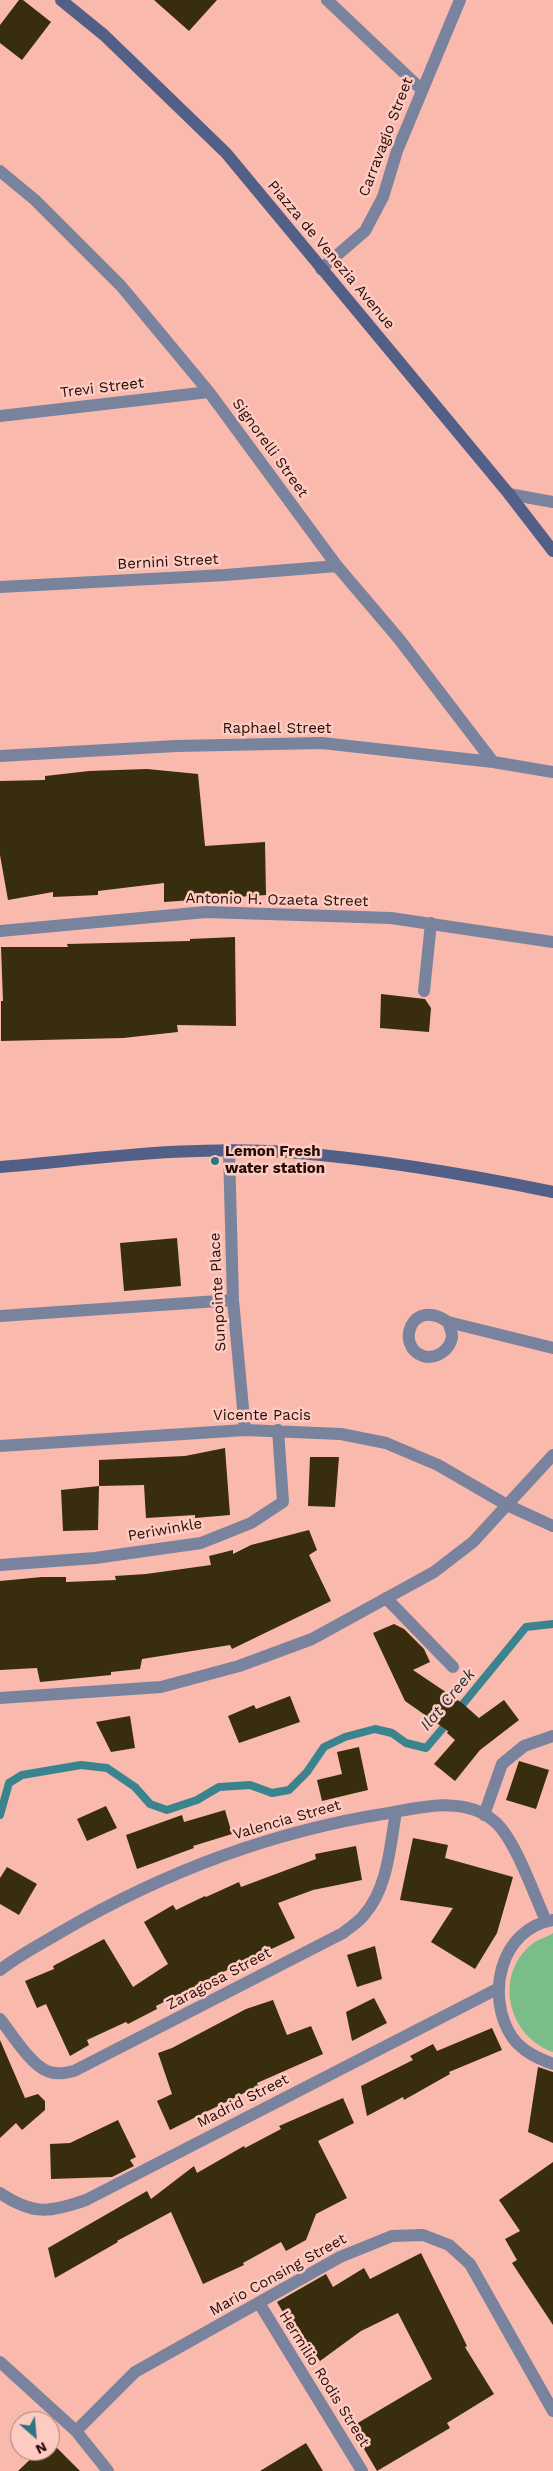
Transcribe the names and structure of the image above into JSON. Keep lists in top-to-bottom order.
{
  "streets": {
    "street": [
      "Carravagio Street",
      "Piazza de Venezia Avenue",
      "Trevi Street",
      "Signorelli Street",
      "Bernini Street",
      "Raphael Street",
      "Antonio H. Ozaeta Street",
      "Sunpointe Place",
      "Vicente Pacis",
      "Periwinkle",
      "Valencia Street",
      "Zaragosa Street",
      "Madrid Street",
      "Mario Consing Street",
      "Hermilio Rodis Street"
    ]
  },
  "crossings": [
    ["Carravagio Street", "Piazza de Venezia Avenue"],
    ["Trevi Street", "Signorelli Street"],
    ["Signorelli Street", "Bernini Street"],
    ["Signorelli Street", "Raphael Street"],
    ["Sunpointe Place", "Vicente Pacis"],
    ["Vicente Pacis", "Periwinkle"],
    ["Valencia Street", "Zaragosa Street"],
    ["Mario Consing Street", "Hermilio Rodis Street"]
  ],
  "water": ["Ilat Creek"],
  "places": ["Lemon Fresh water station"],
  "north": "bottom right"
}
